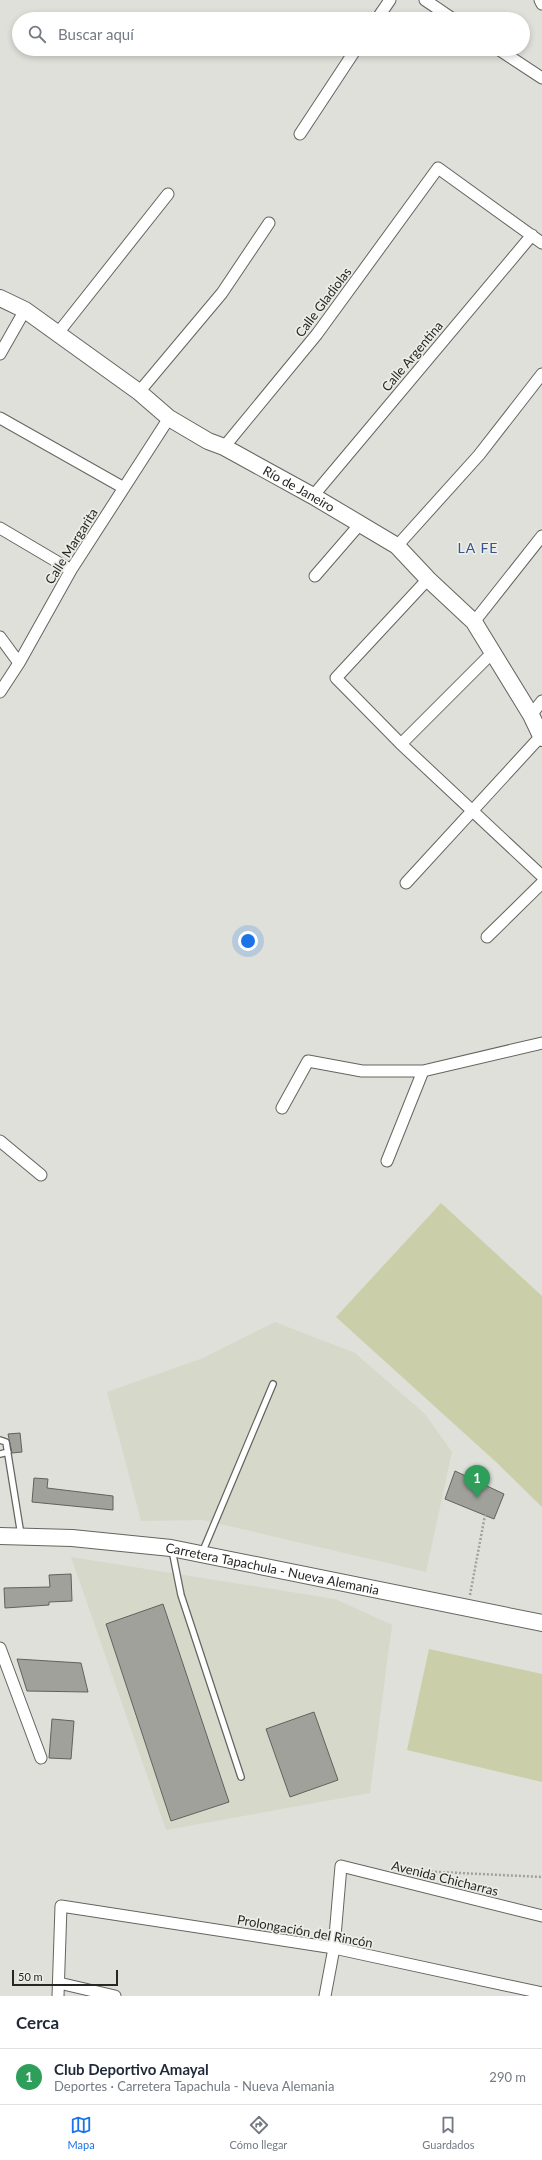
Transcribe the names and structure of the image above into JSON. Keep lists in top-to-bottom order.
{
  "streets": {
    "street": [
      "Calle Gladiolas",
      "Calle Argentina",
      "Río de Janeiro",
      "Calle Margarita",
      "Carretera Tapachula - Nueva Alemania",
      "Avenida Chicharras",
      "Prolongación del Rincón"
    ]
  },
  "crossings": [
    ["Calle Gladiolas", "Calle Argentina"],
    ["Calle Gladiolas", "Río de Janeiro"],
    ["Calle Argentina", "Río de Janeiro"],
    ["Río de Janeiro", "Calle Margarita"],
    ["Avenida Chicharras", "Prolongación del Rincón"]
  ],
  "districts": ["LA FE"],
  "scale_bar": "50 m",
  "page": {
    "search": "Buscar aquí",
    "pins": "1",
    "scale": "50 m",
    "heading": "Cerca",
    "list": [
      {
        "mark": "1",
        "name": "Club Deportivo Amayal",
        "note": "Deportes · Carretera Tapachula - Nueva Alemania",
        "value": "290 m"
      }
    ],
    "nav": ["Mapa", "Cómo llegar", "Guardados"]
  }
}
